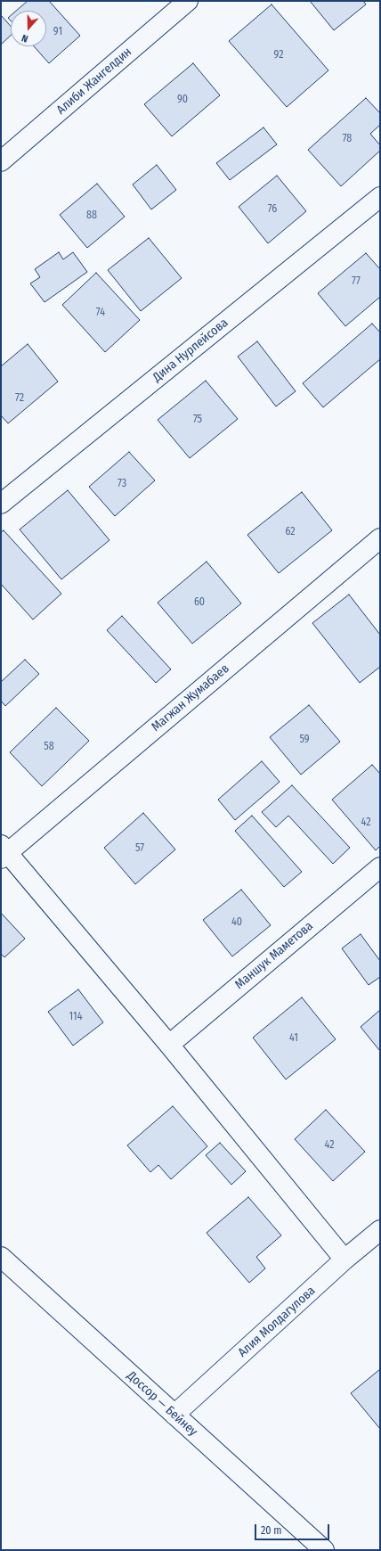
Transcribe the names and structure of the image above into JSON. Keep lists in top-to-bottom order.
{
  "streets": {
    "main road": [
      "Алиби Жангелдин",
      "Дина Нурпейсова",
      "Магжан Жумабаев",
      "Маншук Маметова",
      "Алия Молдагулова",
      "Доссор — Бейнеу"
    ]
  },
  "crossings": [
    ["Алия Молдагулова", "Доссор — Бейнеу"]
  ],
  "house_numbers": [
    "91",
    "92",
    "90",
    "78",
    "76",
    "88",
    "77",
    "74",
    "72",
    "75",
    "73",
    "62",
    "60",
    "59",
    "58",
    "42",
    "57",
    "40",
    "114",
    "41",
    "42"
  ],
  "scale_bar": "20 m",
  "north": "bottom"
}
